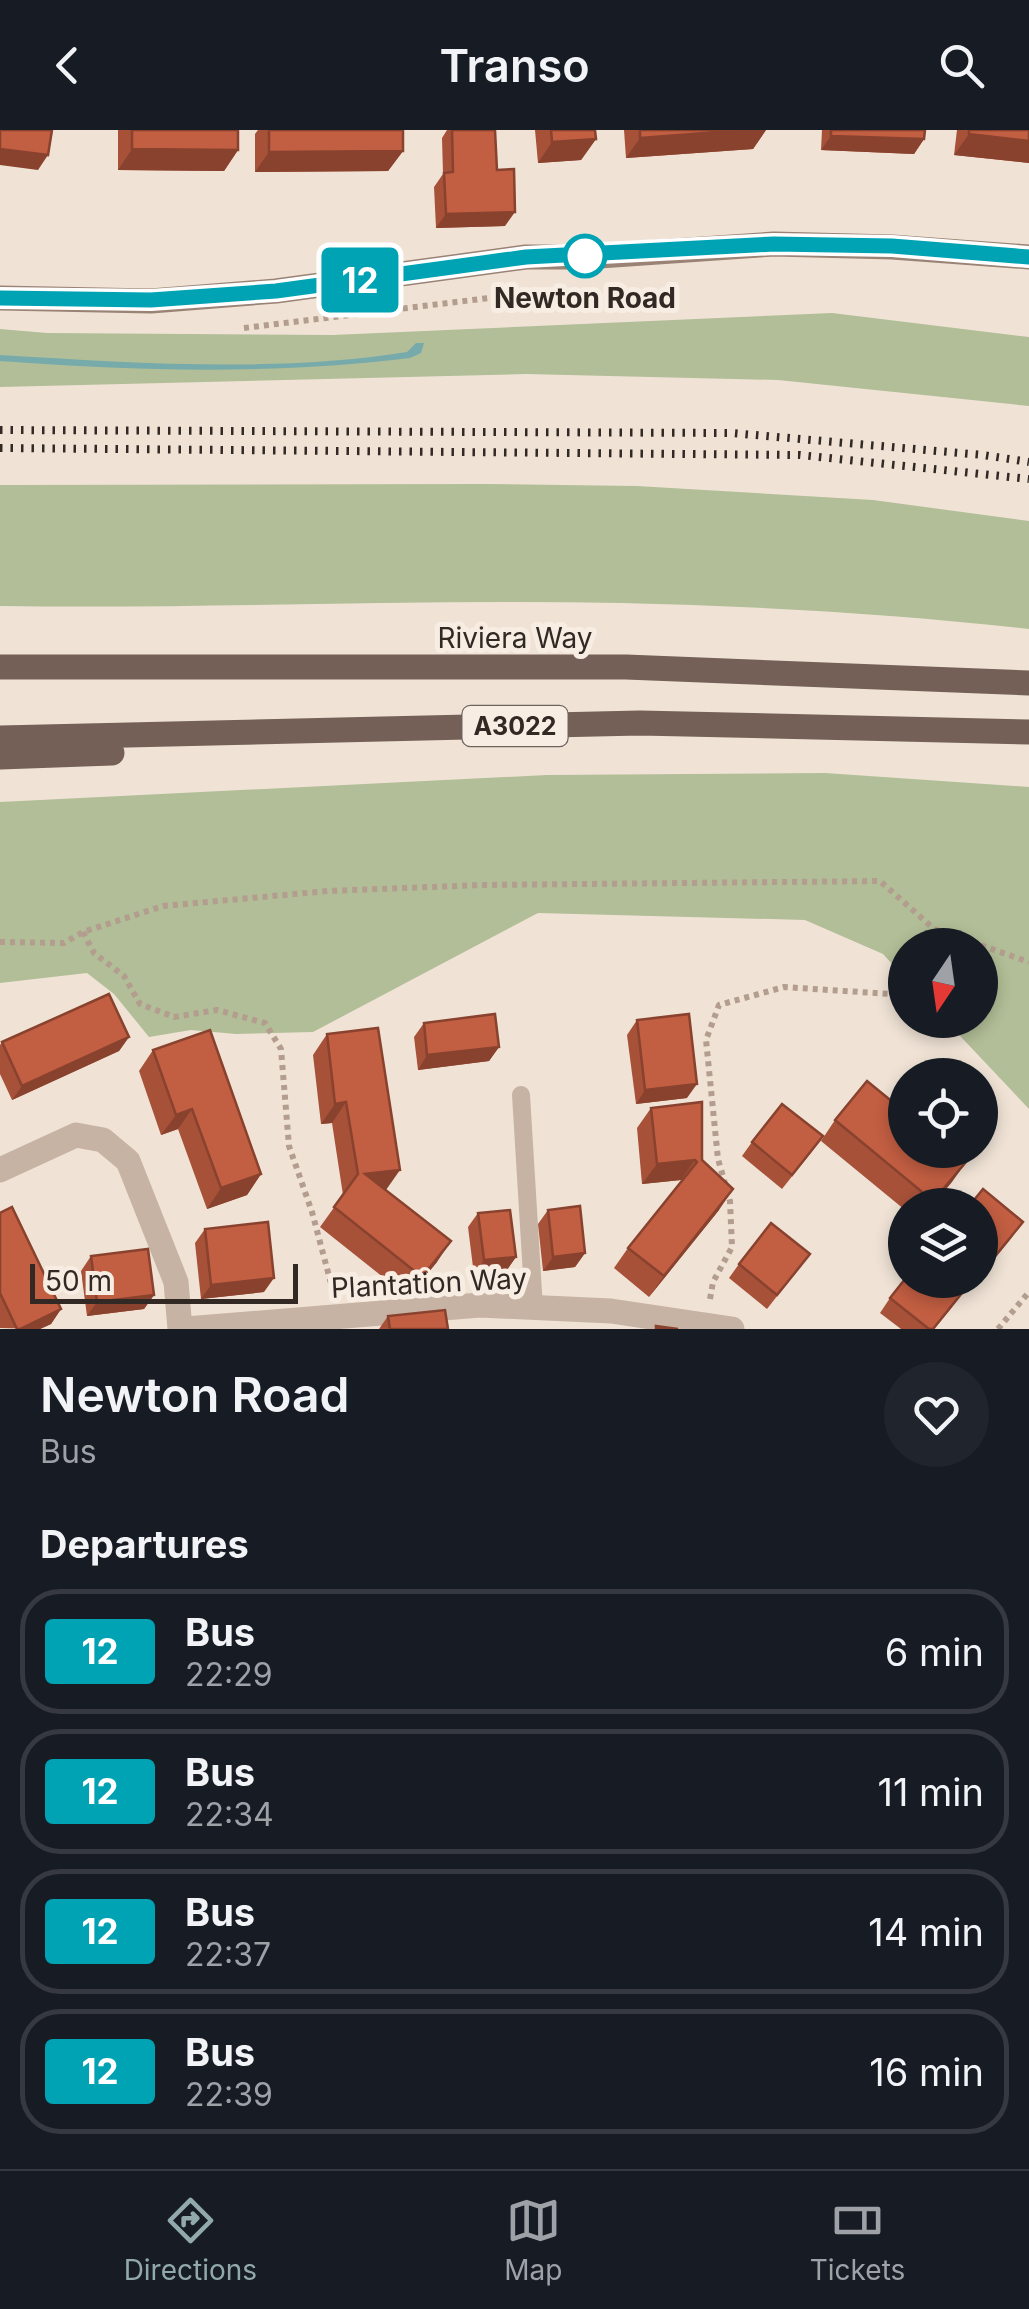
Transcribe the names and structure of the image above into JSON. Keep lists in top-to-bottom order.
{
  "streets": {
    "main road": ["Riviera Way", "A3022"],
    "street": ["Plantation Way"]
  },
  "places": ["Newton Road"],
  "lines": ["bus line 12"],
  "scale_bar": "50 m",
  "north": "bottom",
  "page": {
    "header": "Transo",
    "on_map": "12",
    "scale": "50 m",
    "heading": [
      ["Newton Road", "Bus"],
      "Departures"
    ],
    "list": [
      {
        "mark": "12",
        "name": "Bus",
        "note": "22:29",
        "value": "6 min"
      },
      {
        "mark": "12",
        "name": "Bus",
        "note": "22:34",
        "value": "11 min"
      },
      {
        "mark": "12",
        "name": "Bus",
        "note": "22:37",
        "value": "14 min"
      },
      {
        "mark": "12",
        "name": "Bus",
        "note": "22:39",
        "value": "16 min"
      }
    ],
    "tabs": ["Directions", "Map", "Tickets"]
  }
}
